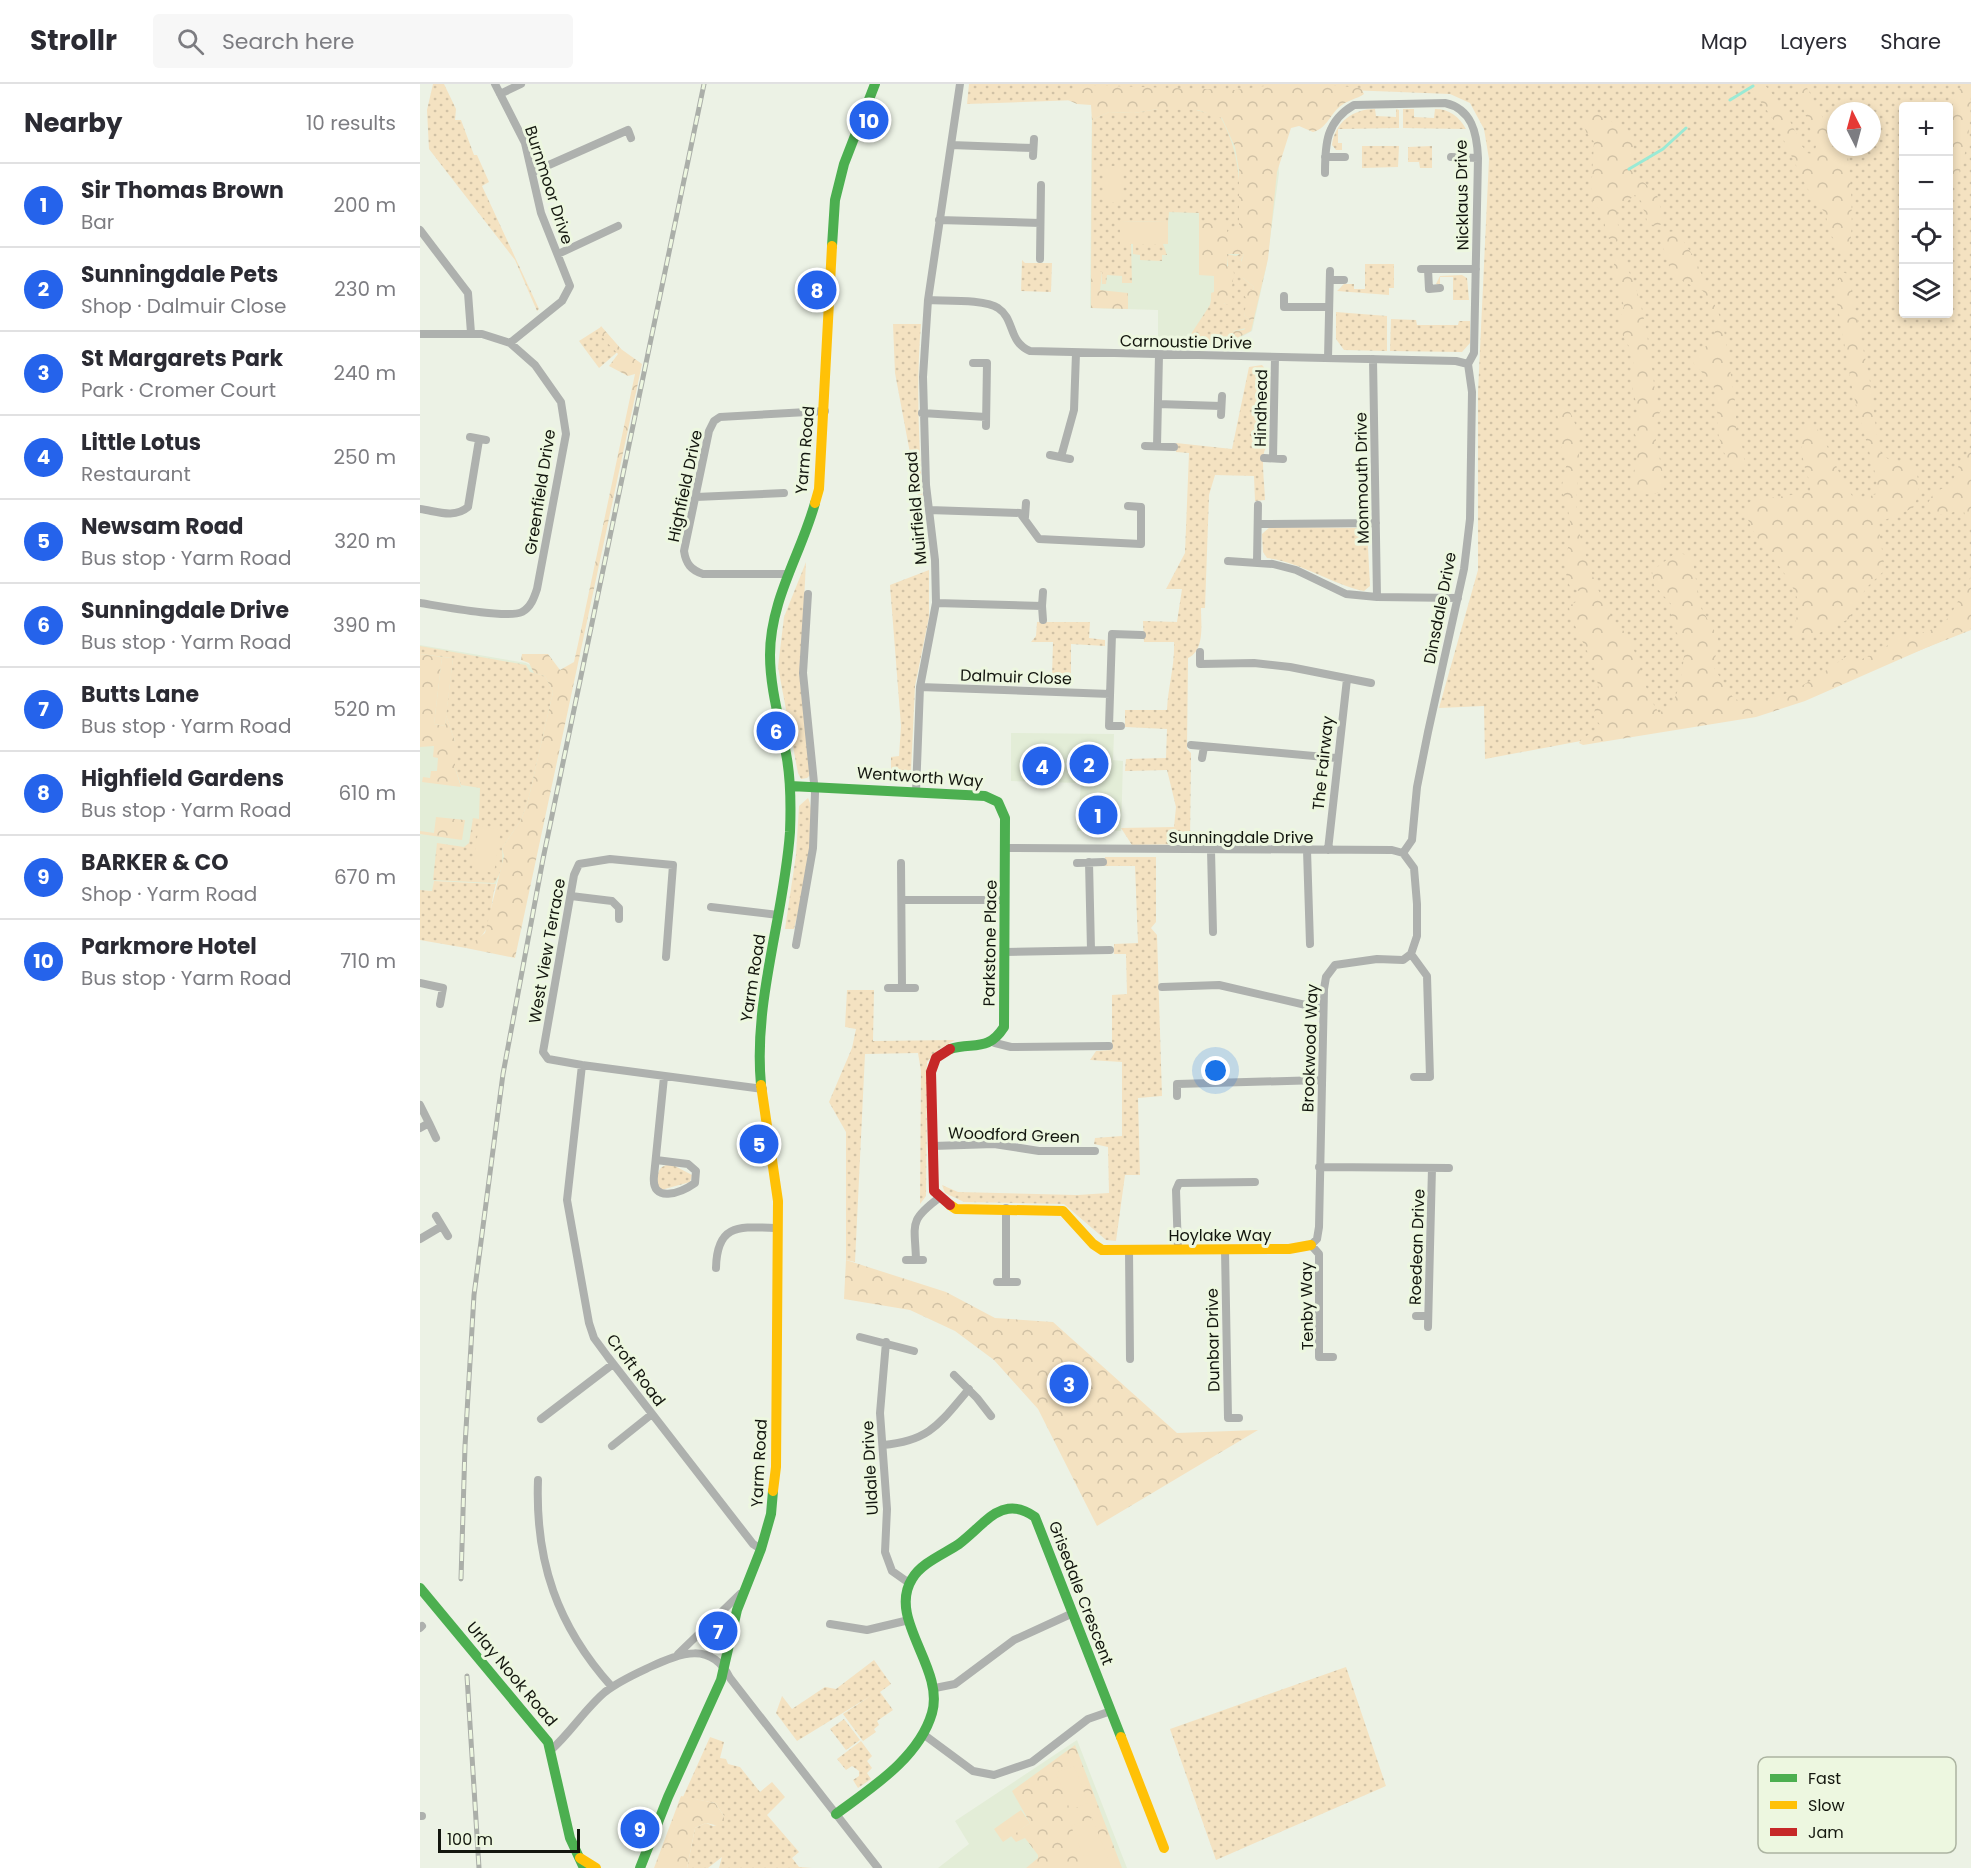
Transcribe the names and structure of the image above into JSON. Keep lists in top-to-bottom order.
{
  "streets": {
    "main road": [
      "Yarm Road",
      "Wentworth Way",
      "Parkstone Place",
      "Hoylake Way",
      "Grisedale Crescent",
      "Urlay Nook Road"
    ],
    "street": [
      "Burnmoor Drive",
      "Nicklaus Drive",
      "Carnoustie Drive",
      "Hindhead",
      "Monmouth Drive",
      "Highfield Drive",
      "Greenfield Drive",
      "Muirfield Road",
      "Dinsdale Drive",
      "Dalmuir Close",
      "The Fairway",
      "Sunningdale Drive",
      "West View Terrace",
      "Brookwood Way",
      "Woodford Green",
      "Roedean Drive",
      "Tenby Way",
      "Dunbar Drive",
      "Croft Road",
      "Uldale Drive"
    ]
  },
  "crossings": [
    ["Burnmoor Drive", "Greenfield Drive"],
    ["Nicklaus Drive", "Carnoustie Drive"],
    ["Nicklaus Drive", "Dinsdale Drive"],
    ["Carnoustie Drive", "Hindhead"],
    ["Carnoustie Drive", "Monmouth Drive"],
    ["Carnoustie Drive", "Muirfield Road"],
    ["Carnoustie Drive", "Dinsdale Drive"],
    ["Yarm Road", "Highfield Drive"],
    ["Yarm Road", "Wentworth Way"],
    ["Yarm Road", "Croft Road"],
    ["Muirfield Road", "Dalmuir Close"],
    ["Muirfield Road", "Wentworth Way"],
    ["Dinsdale Drive", "Sunningdale Drive"],
    ["The Fairway", "Sunningdale Drive"],
    ["Wentworth Way", "Sunningdale Drive"],
    ["Wentworth Way", "Parkstone Place"],
    ["Sunningdale Drive", "Parkstone Place"],
    ["West View Terrace", "Croft Road"],
    ["Brookwood Way", "Hoylake Way"],
    ["Brookwood Way", "Roedean Drive"],
    ["Brookwood Way", "Tenby Way"],
    ["Hoylake Way", "Tenby Way"],
    ["Hoylake Way", "Dunbar Drive"],
    ["Uldale Drive", "Grisedale Crescent"]
  ],
  "legend": ["Fast", "Slow", "Jam"],
  "scale_bar": "100 m",
  "north": "top",
  "page": {
    "header": "Strollr",
    "search": "Search here",
    "nav": ["Map", "Layers", "Share"],
    "heading": ["Nearby", "10 results"],
    "pins": [
      "10",
      "8",
      "6",
      "2",
      "4",
      "1",
      "5",
      "3",
      "7",
      "9"
    ],
    "map_buttons": ["+", "−"],
    "list": [
      {
        "mark": "1",
        "name": "Sir Thomas Brown",
        "note": "Bar",
        "value": "200 m"
      },
      {
        "mark": "2",
        "name": "Sunningdale Pets",
        "note": "Shop · Dalmuir Close",
        "value": "230 m"
      },
      {
        "mark": "3",
        "name": "St Margarets Park",
        "note": "Park · Cromer Court",
        "value": "240 m"
      },
      {
        "mark": "4",
        "name": "Little Lotus",
        "note": "Restaurant",
        "value": "250 m"
      },
      {
        "mark": "5",
        "name": "Newsam Road",
        "note": "Bus stop · Yarm Road",
        "value": "320 m"
      },
      {
        "mark": "6",
        "name": "Sunningdale Drive",
        "note": "Bus stop · Yarm Road",
        "value": "390 m"
      },
      {
        "mark": "7",
        "name": "Butts Lane",
        "note": "Bus stop · Yarm Road",
        "value": "520 m"
      },
      {
        "mark": "8",
        "name": "Highfield Gardens",
        "note": "Bus stop · Yarm Road",
        "value": "610 m"
      },
      {
        "mark": "9",
        "name": "BARKER & CO",
        "note": "Shop · Yarm Road",
        "value": "670 m"
      },
      {
        "mark": "10",
        "name": "Parkmore Hotel",
        "note": "Bus stop · Yarm Road",
        "value": "710 m"
      }
    ],
    "scale": "100 m"
  }
}
